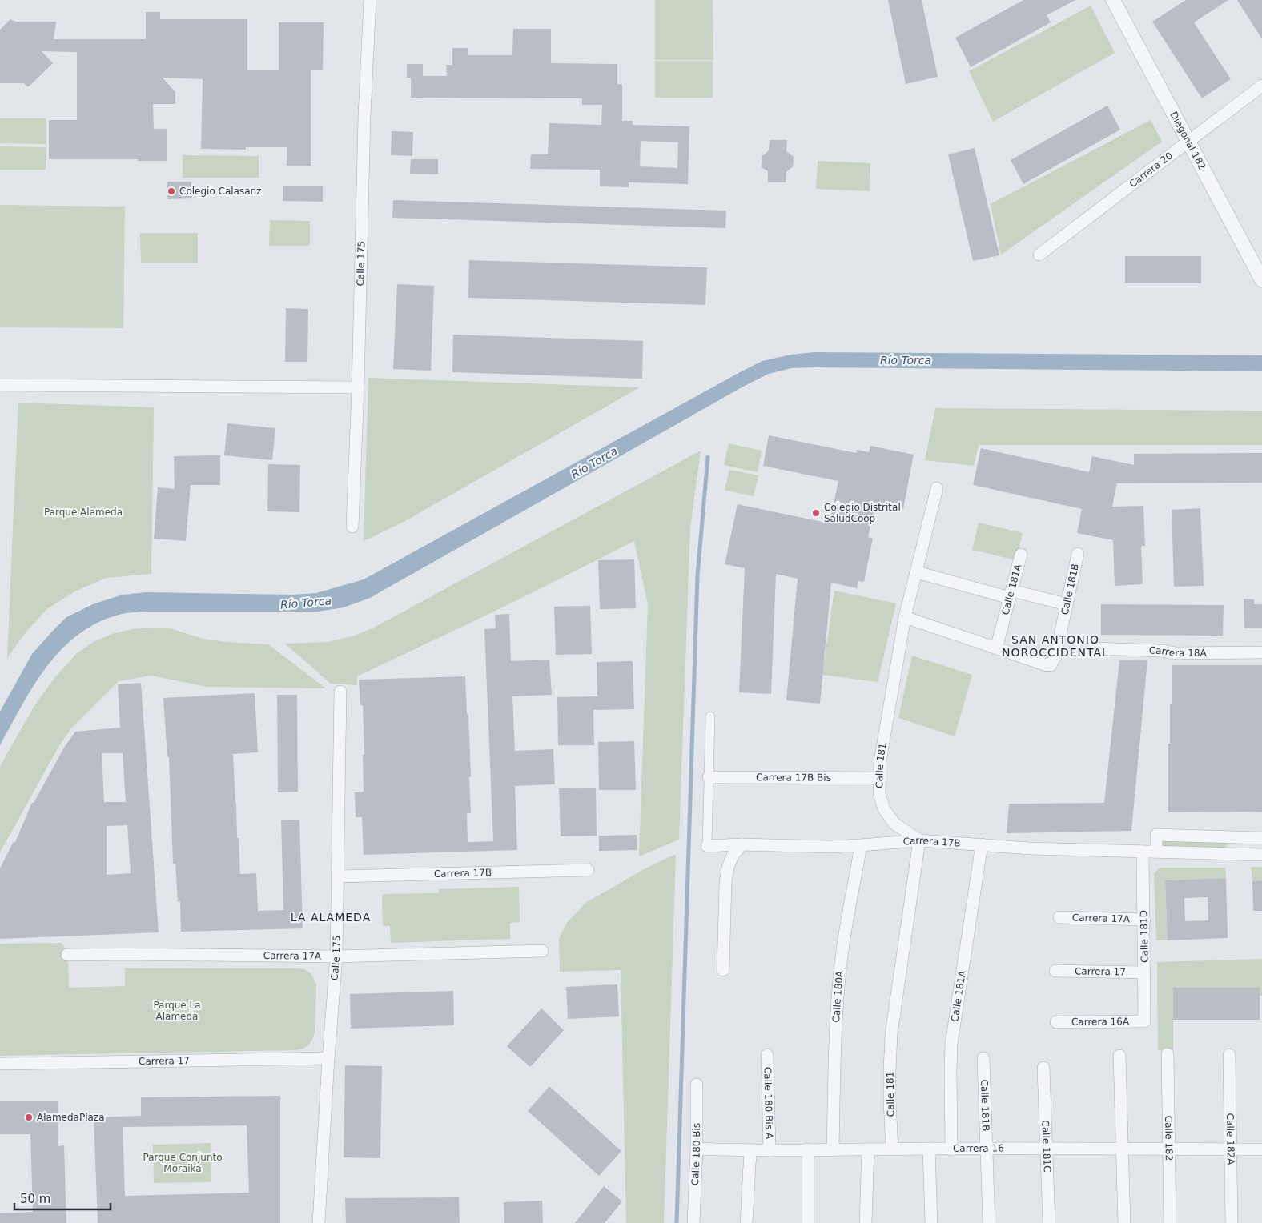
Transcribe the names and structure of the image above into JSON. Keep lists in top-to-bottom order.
{
  "streets": {
    "street": [
      "Diagonal 182",
      "Carrera 20",
      "Calle 175",
      "Calle 181B",
      "Calle 181A",
      "Carrera 18A",
      "Calle 181",
      "Carrera 17B Bis",
      "Carrera 17B",
      "Carrera 17A",
      "Calle 181D",
      "Carrera 17",
      "Calle 180A",
      "Carrera 16A",
      "Calle 180 Bis A",
      "Calle 182",
      "Calle 182A",
      "Calle 181C",
      "Carrera 16",
      "Calle 180 Bis"
    ]
  },
  "crossings": [
    ["Diagonal 182", "Carrera 20"],
    ["Calle 175", "Carrera 17B"],
    ["Calle 175", "Carrera 17A"],
    ["Calle 175", "Carrera 17"],
    ["Calle 181B", "Calle 181A"],
    ["Calle 181B", "Carrera 16"],
    ["Calle 181A", "Carrera 17B"],
    ["Calle 181A", "Carrera 16"],
    ["Calle 181", "Carrera 17B Bis"],
    ["Calle 181", "Carrera 17B"],
    ["Calle 181", "Carrera 16"],
    ["Carrera 17B", "Calle 181D"],
    ["Carrera 17B", "Calle 180A"],
    ["Carrera 17A", "Calle 181D"],
    ["Calle 181D", "Carrera 17"],
    ["Calle 181D", "Carrera 16A"],
    ["Calle 180A", "Carrera 16"],
    ["Calle 180 Bis A", "Carrera 16"],
    ["Calle 182", "Carrera 16"],
    ["Calle 182A", "Carrera 16"],
    ["Calle 181C", "Carrera 16"],
    ["Carrera 16", "Calle 180 Bis"]
  ],
  "districts": ["SAN ANTONIO NOROCCIDENTAL", "LA ALAMEDA"],
  "water": ["Río Torca"],
  "parks": ["Parque Alameda", "Parque La Alameda", "Parque Conjunto Moraika"],
  "places": ["Colegio Calasanz", "Colegio Distrital SaludCoop", "AlamedaPlaza"],
  "scale_bar": "50 m"
}
